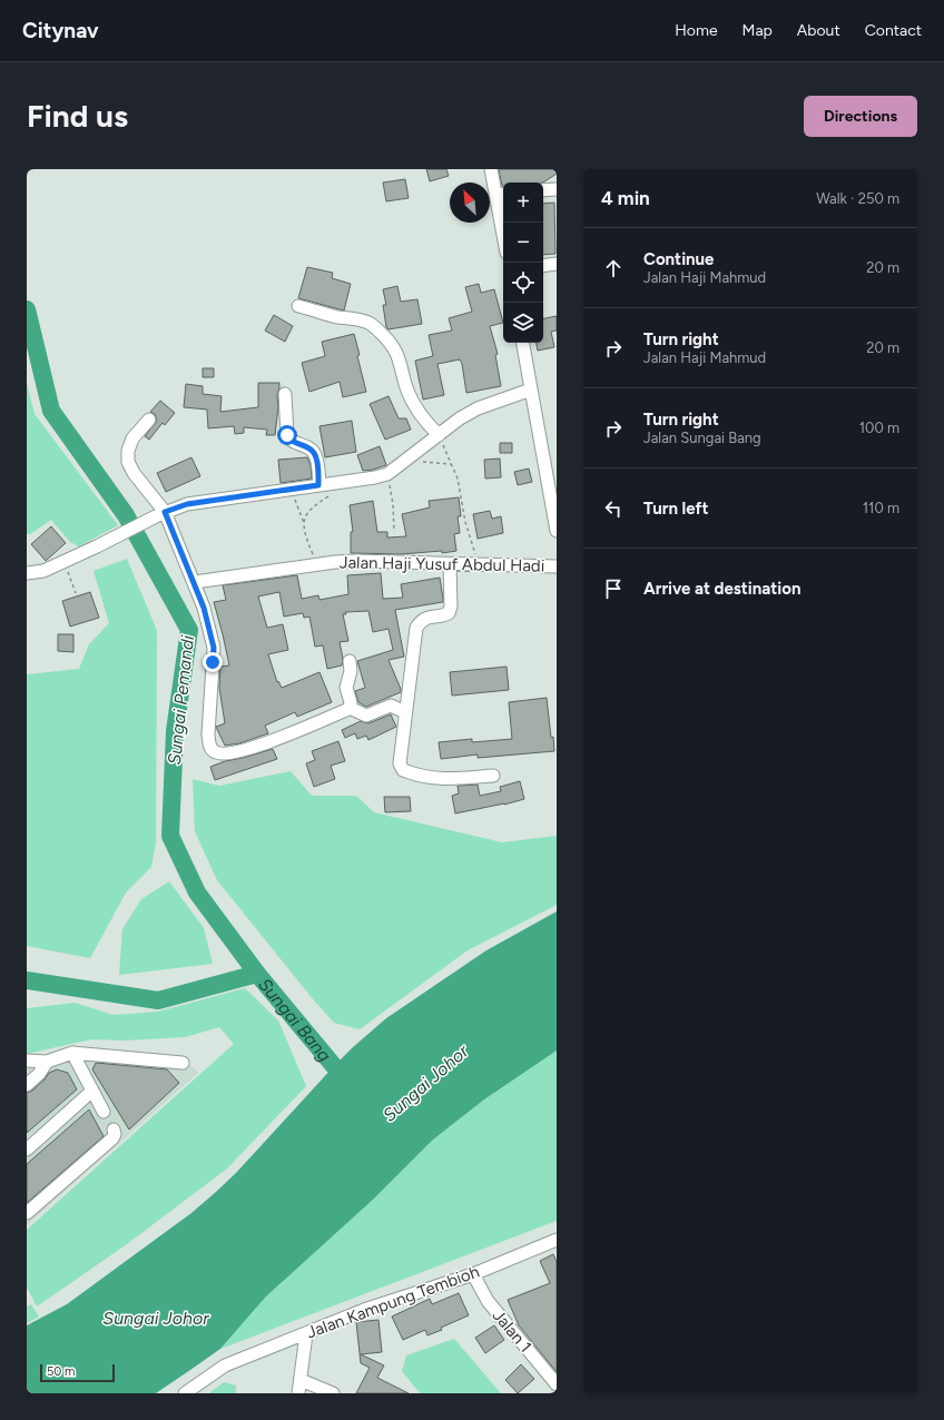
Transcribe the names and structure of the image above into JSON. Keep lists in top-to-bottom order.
{
  "streets": {
    "street": ["Jalan Haji Yusuf Abdul Hadi", "Jalan Kampung Tembioh", "Jalan 1"]
  },
  "crossings": [
    ["Jalan Kampung Tembioh", "Jalan 1"]
  ],
  "water": ["Sungai Pemandi", "Sungai Bang", "Sungai Johor"],
  "scale_bar": "50 m",
  "north": "top left",
  "page": {
    "header": "Citynav",
    "nav": [
      "Home",
      "Map",
      "About",
      "Contact"
    ],
    "buttons": "Directions",
    "title": "Find us",
    "heading": ["4 min", "Walk · 250 m"],
    "map_buttons": ["+", "−"],
    "list": [
      ["Continue", "Jalan Haji Mahmud", "20 m"],
      ["Turn right", "Jalan Haji Mahmud", "20 m"],
      ["Turn right", "Jalan Sungai Bang", "100 m"],
      ["Turn left", "110 m"],
      "Arrive at destination"
    ],
    "scale": "50 m"
  }
}
